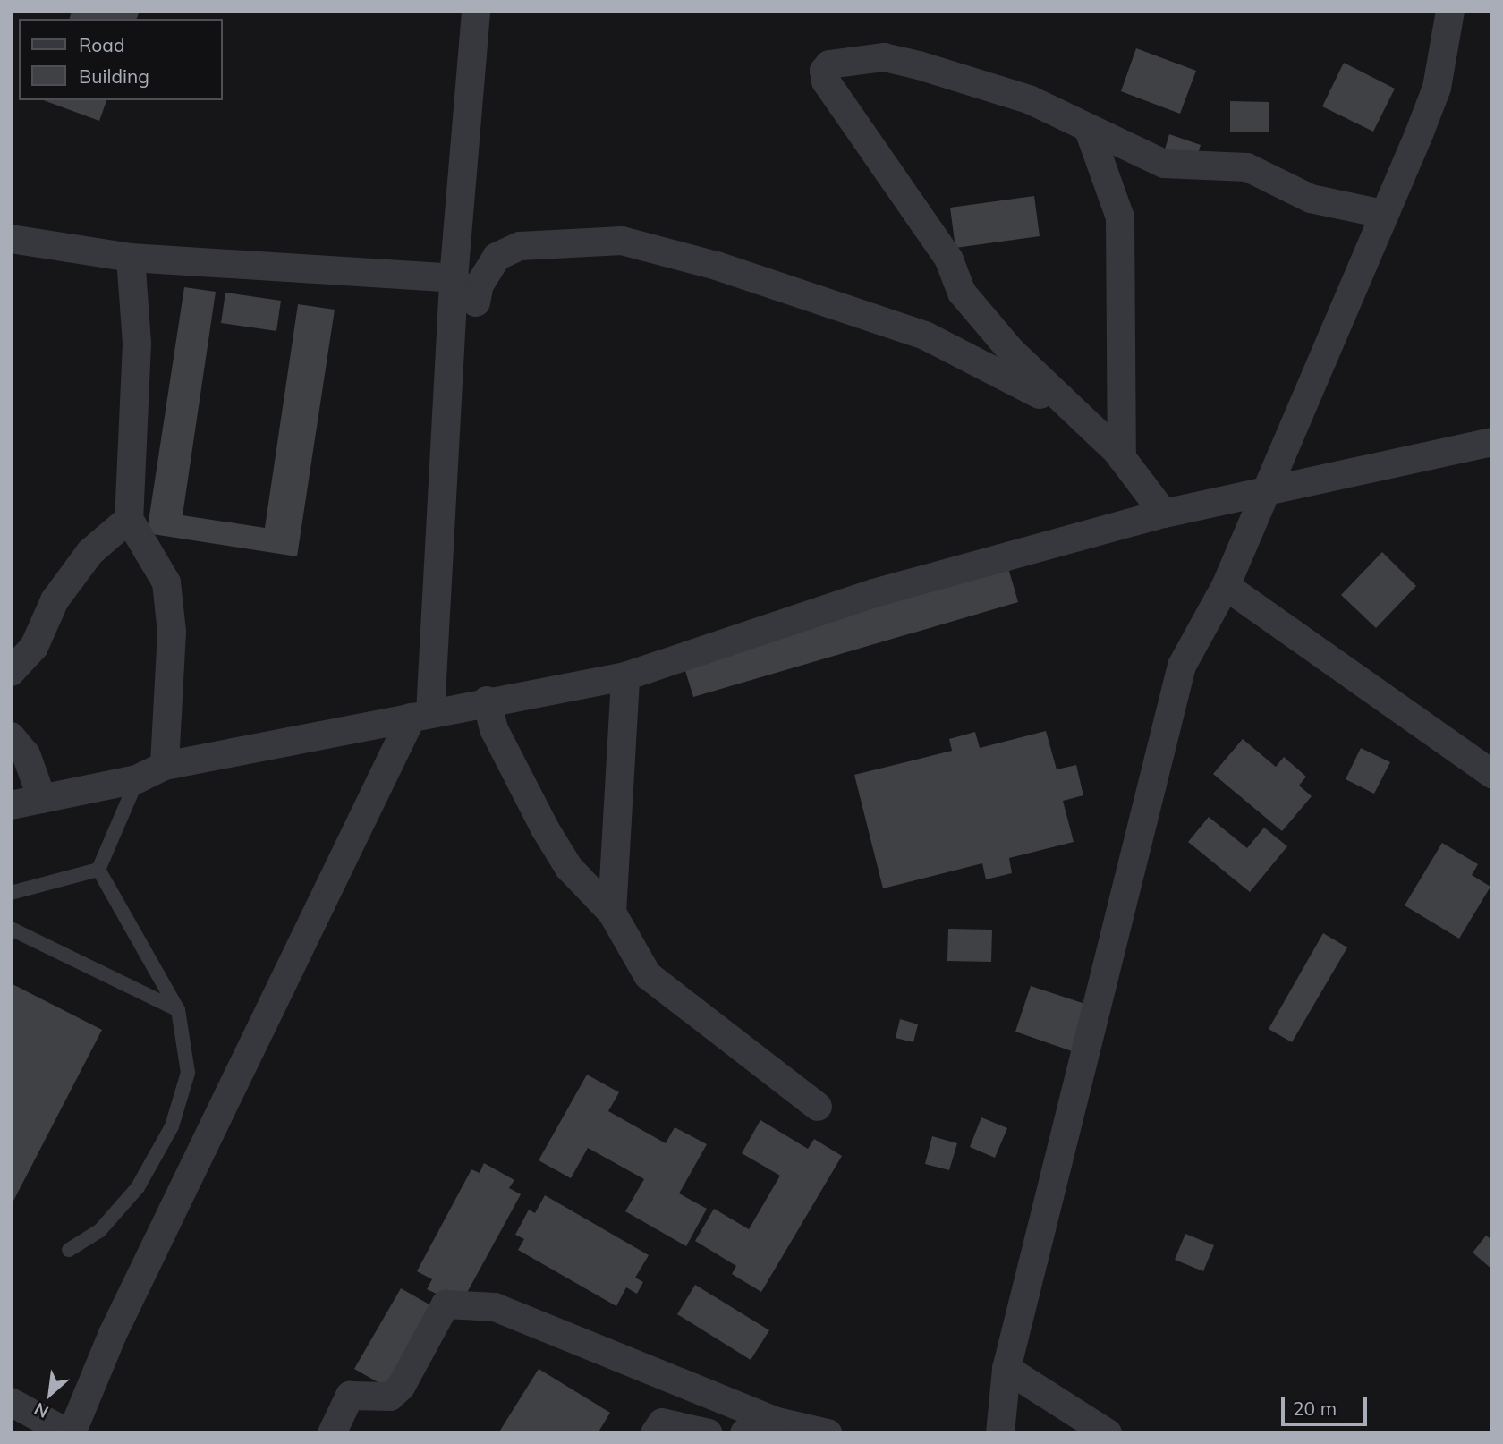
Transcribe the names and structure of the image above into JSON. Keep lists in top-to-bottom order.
{
  "legend": ["Road", "Building"],
  "scale_bar": "20 m",
  "north": "bottom left"
}
